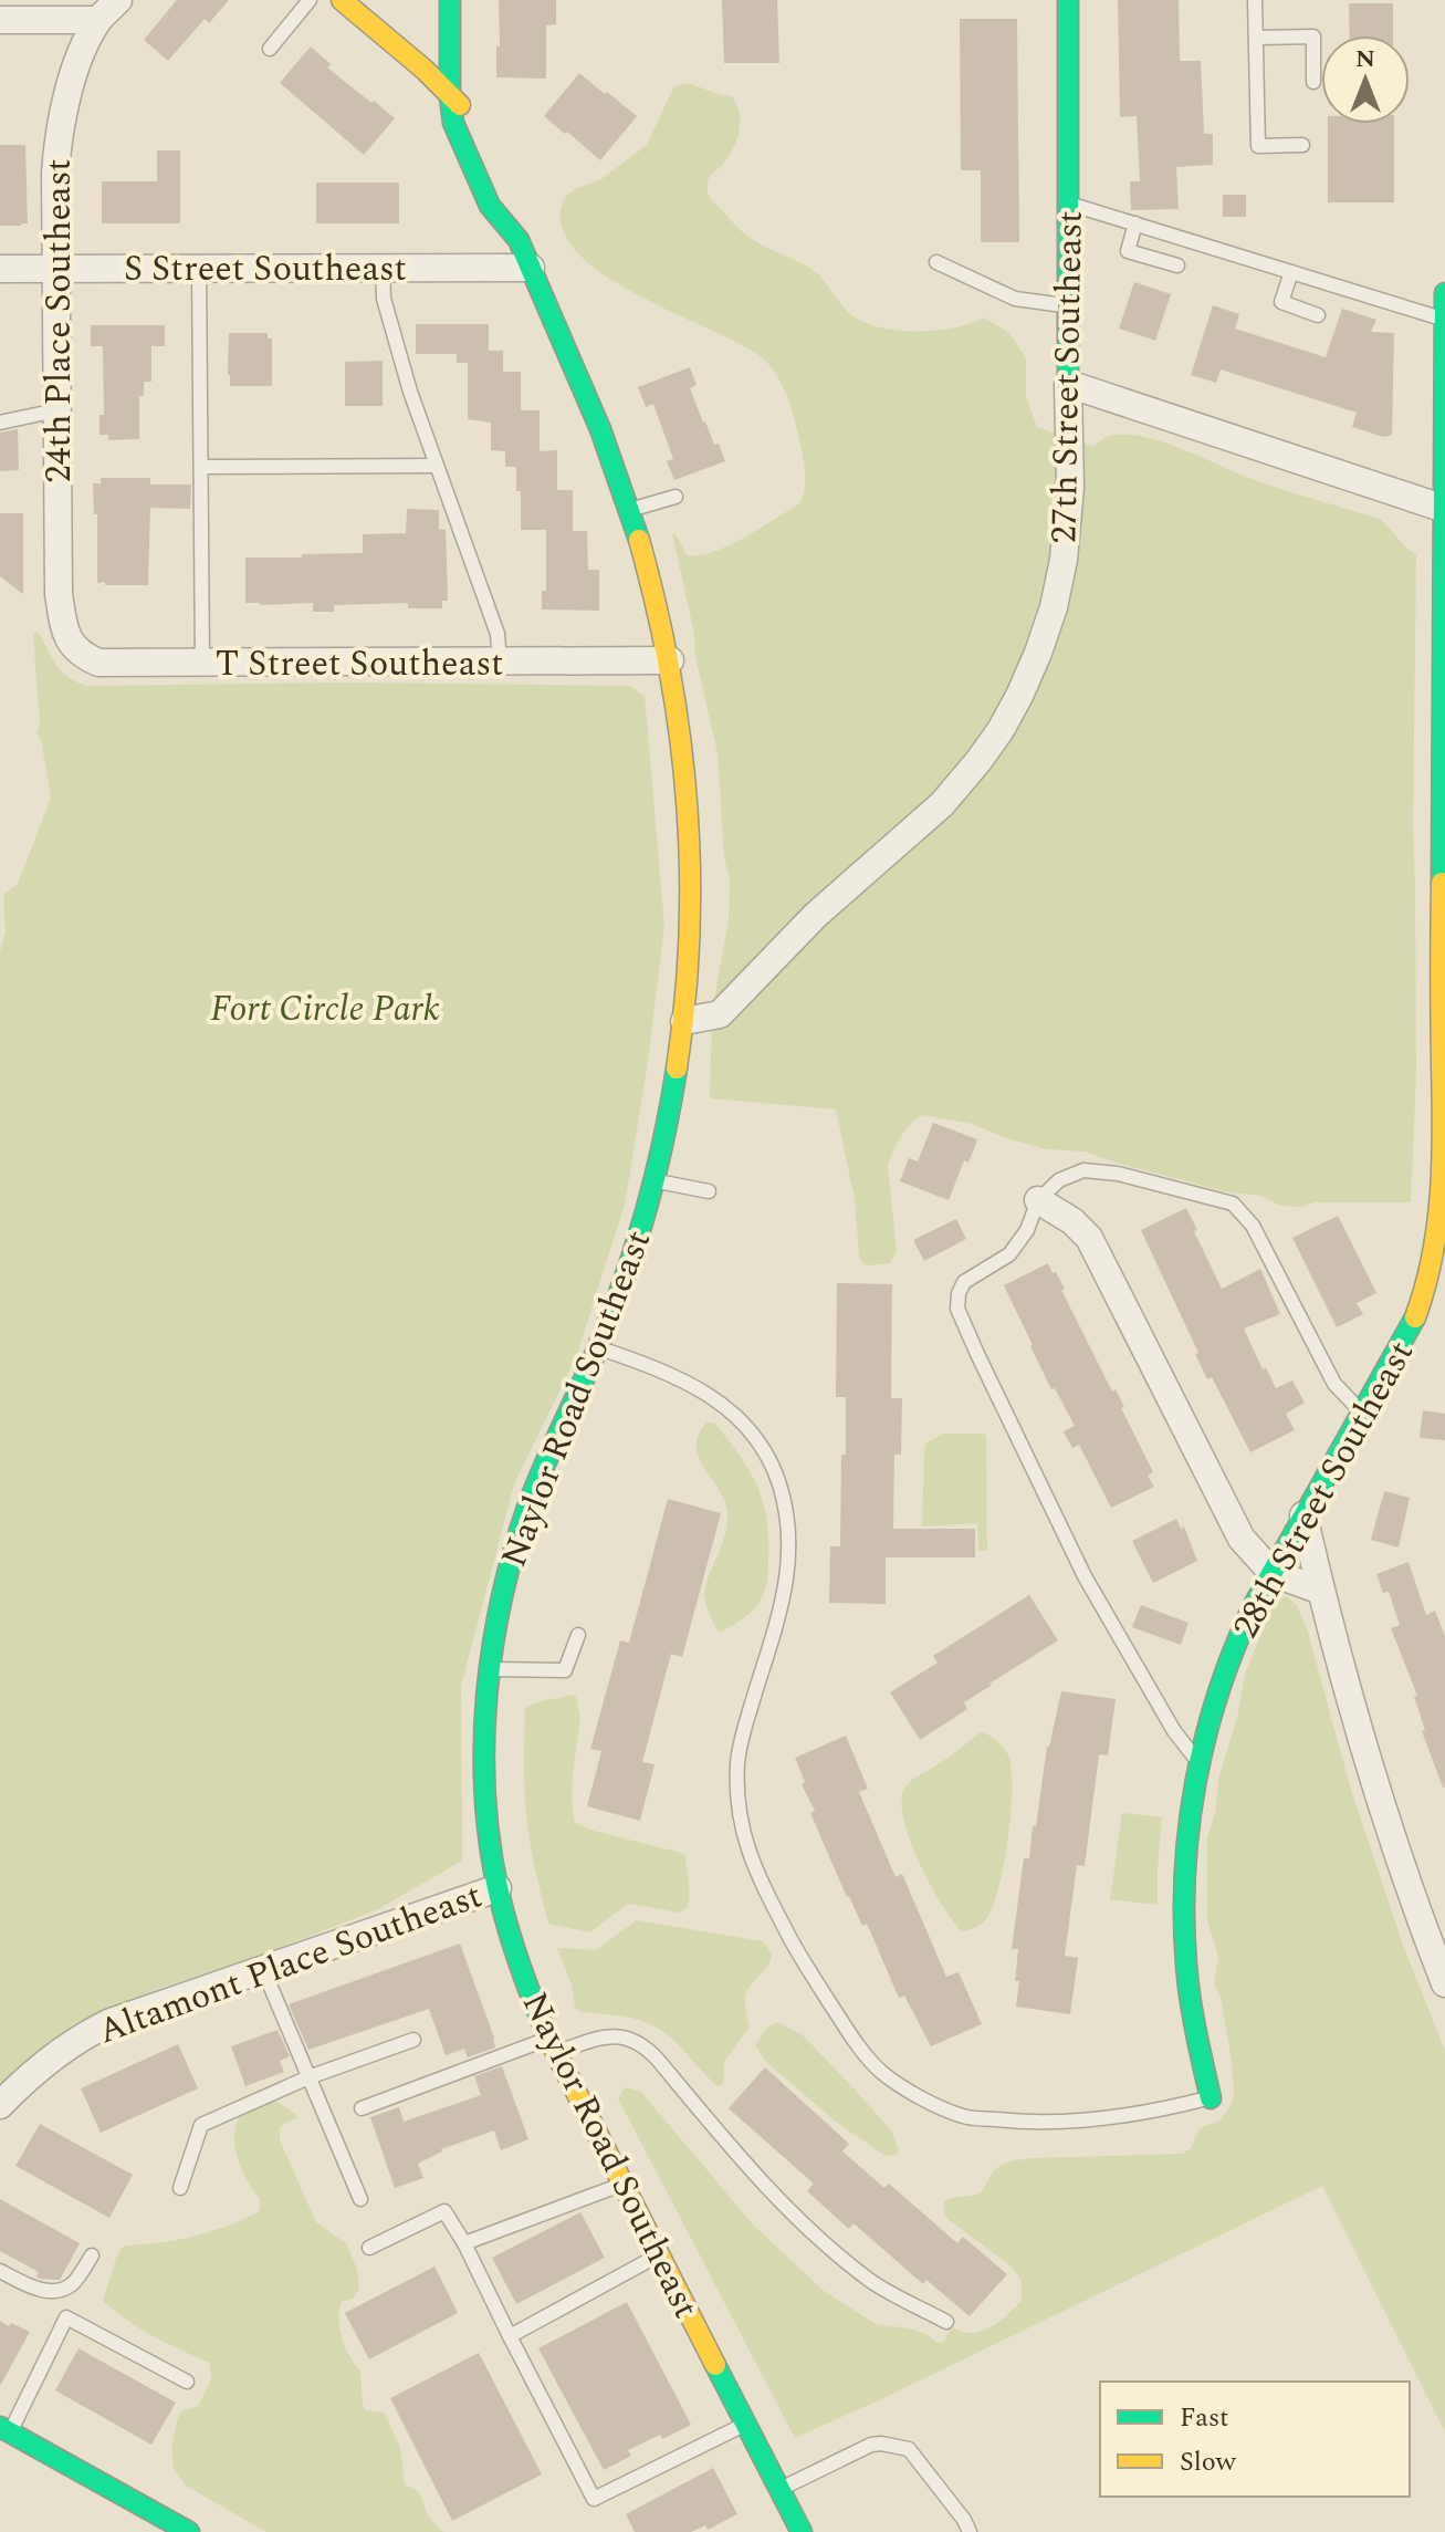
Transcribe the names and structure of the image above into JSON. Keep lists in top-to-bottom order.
{
  "streets": {
    "street": [
      "S Street Southeast",
      "24th Place Southeast",
      "27th Street Southeast",
      "T Street Southeast",
      "Naylor Road Southeast",
      "28th Street Southeast",
      "Altamont Place Southeast"
    ]
  },
  "crossings": [
    ["S Street Southeast", "24th Place Southeast"],
    ["S Street Southeast", "Naylor Road Southeast"],
    ["24th Place Southeast", "T Street Southeast"],
    ["27th Street Southeast", "Naylor Road Southeast"],
    ["T Street Southeast", "Naylor Road Southeast"],
    ["Naylor Road Southeast", "Altamont Place Southeast"]
  ],
  "parks": ["Fort Circle Park"],
  "legend": ["Fast", "Slow"],
  "north": "top"
}
